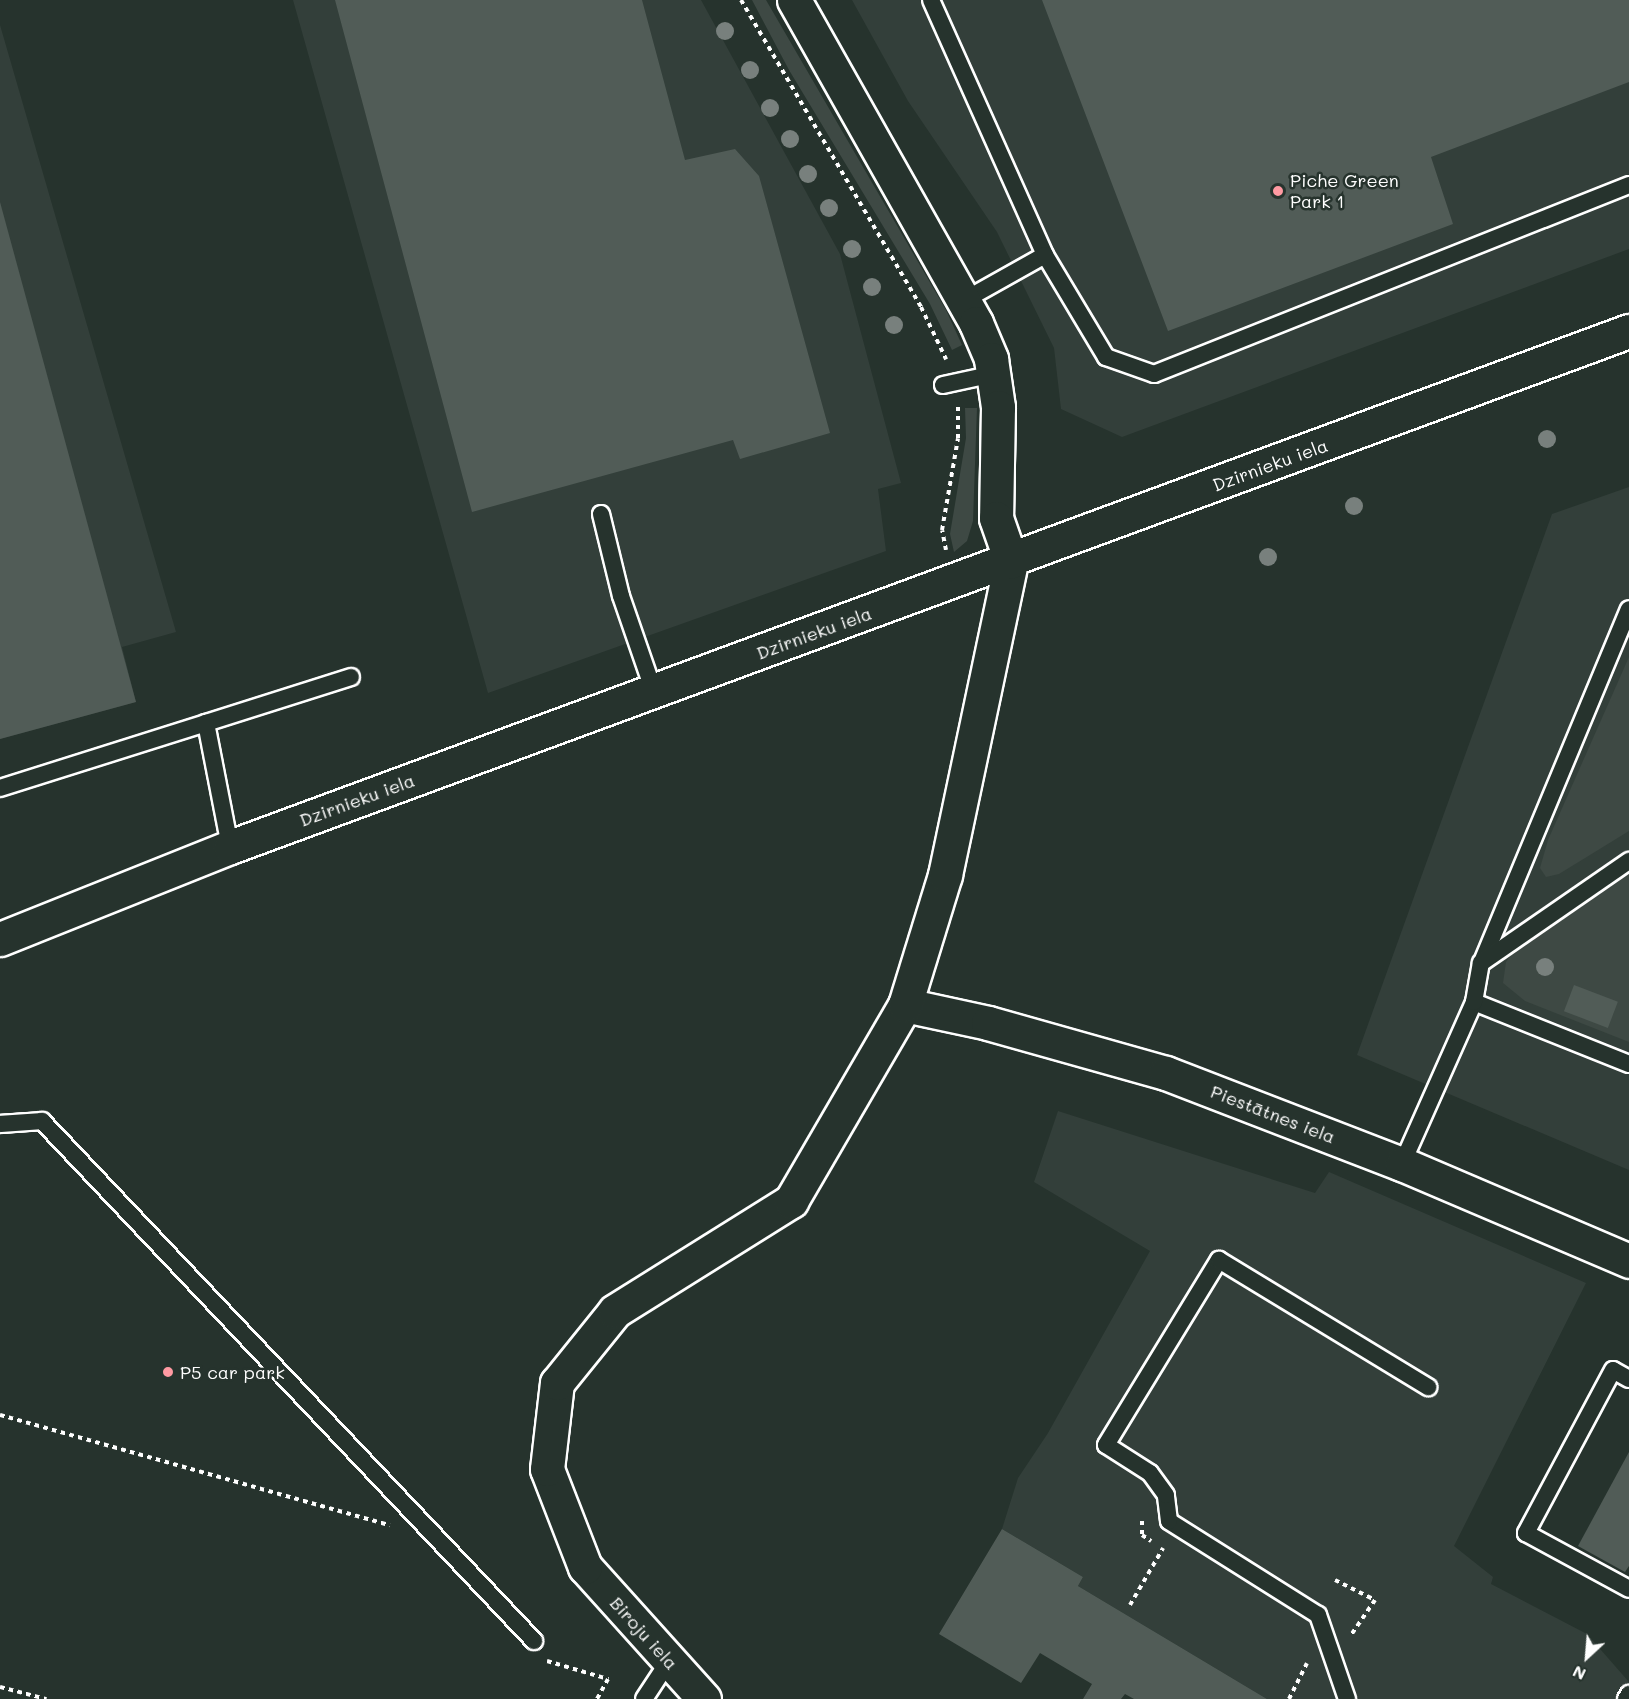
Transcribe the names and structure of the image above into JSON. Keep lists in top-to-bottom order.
{
  "streets": {
    "street": ["Dzirnieku iela", "Piestātnes iela", "Biroju iela"]
  },
  "crossings": [
    ["Piestātnes iela", "Biroju iela"]
  ],
  "places": ["Piche Green Park 1", "P5 car park"],
  "north": "bottom left"
}
